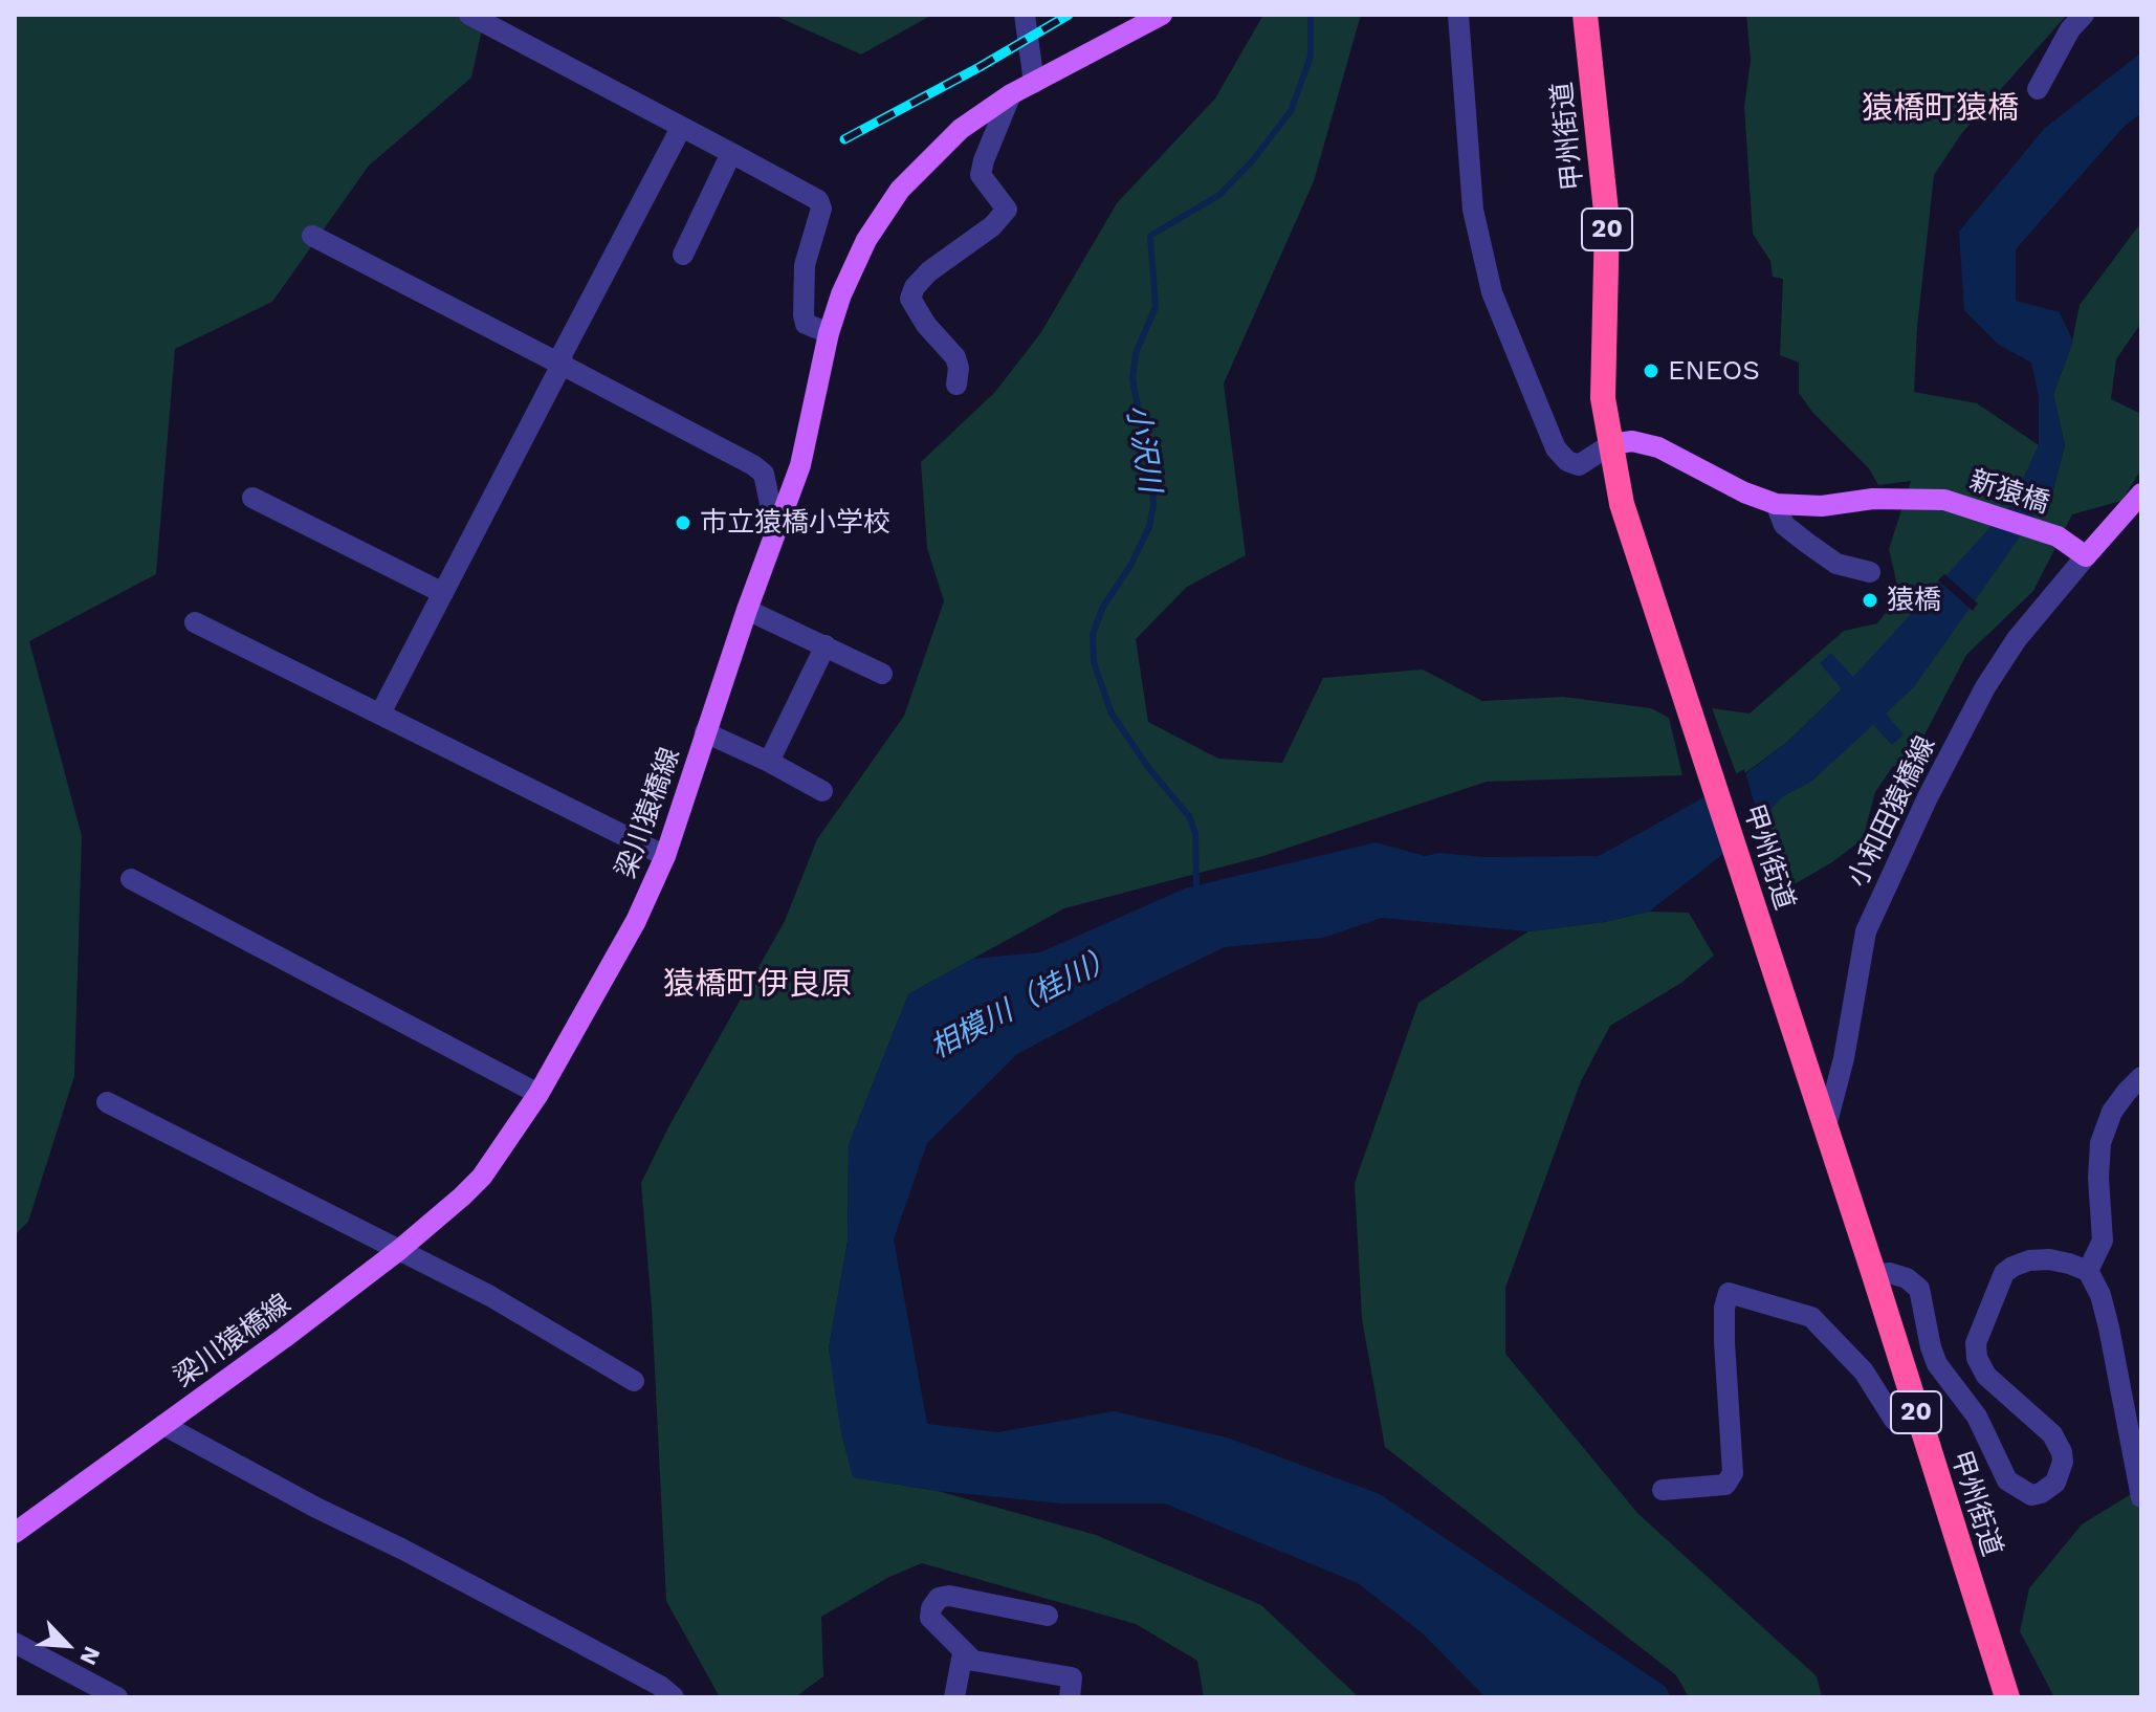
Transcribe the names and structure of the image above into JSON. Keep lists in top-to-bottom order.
{
  "streets": {
    "highway": ["甲州街道", "20"],
    "main road": ["新猿橋", "小和田猿橋線", "梁川猿橋線"]
  },
  "crossings": [
    ["甲州街道", "小和田猿橋線"],
    ["新猿橋", "小和田猿橋線"]
  ],
  "districts": ["猿橋町猿橋", "猿橋町伊良原"],
  "water": ["小沢川", "相模川（桂川）"],
  "places": ["ENEOS", "市立猿橋小学校", "猿橋"],
  "north": "bottom right"
}
